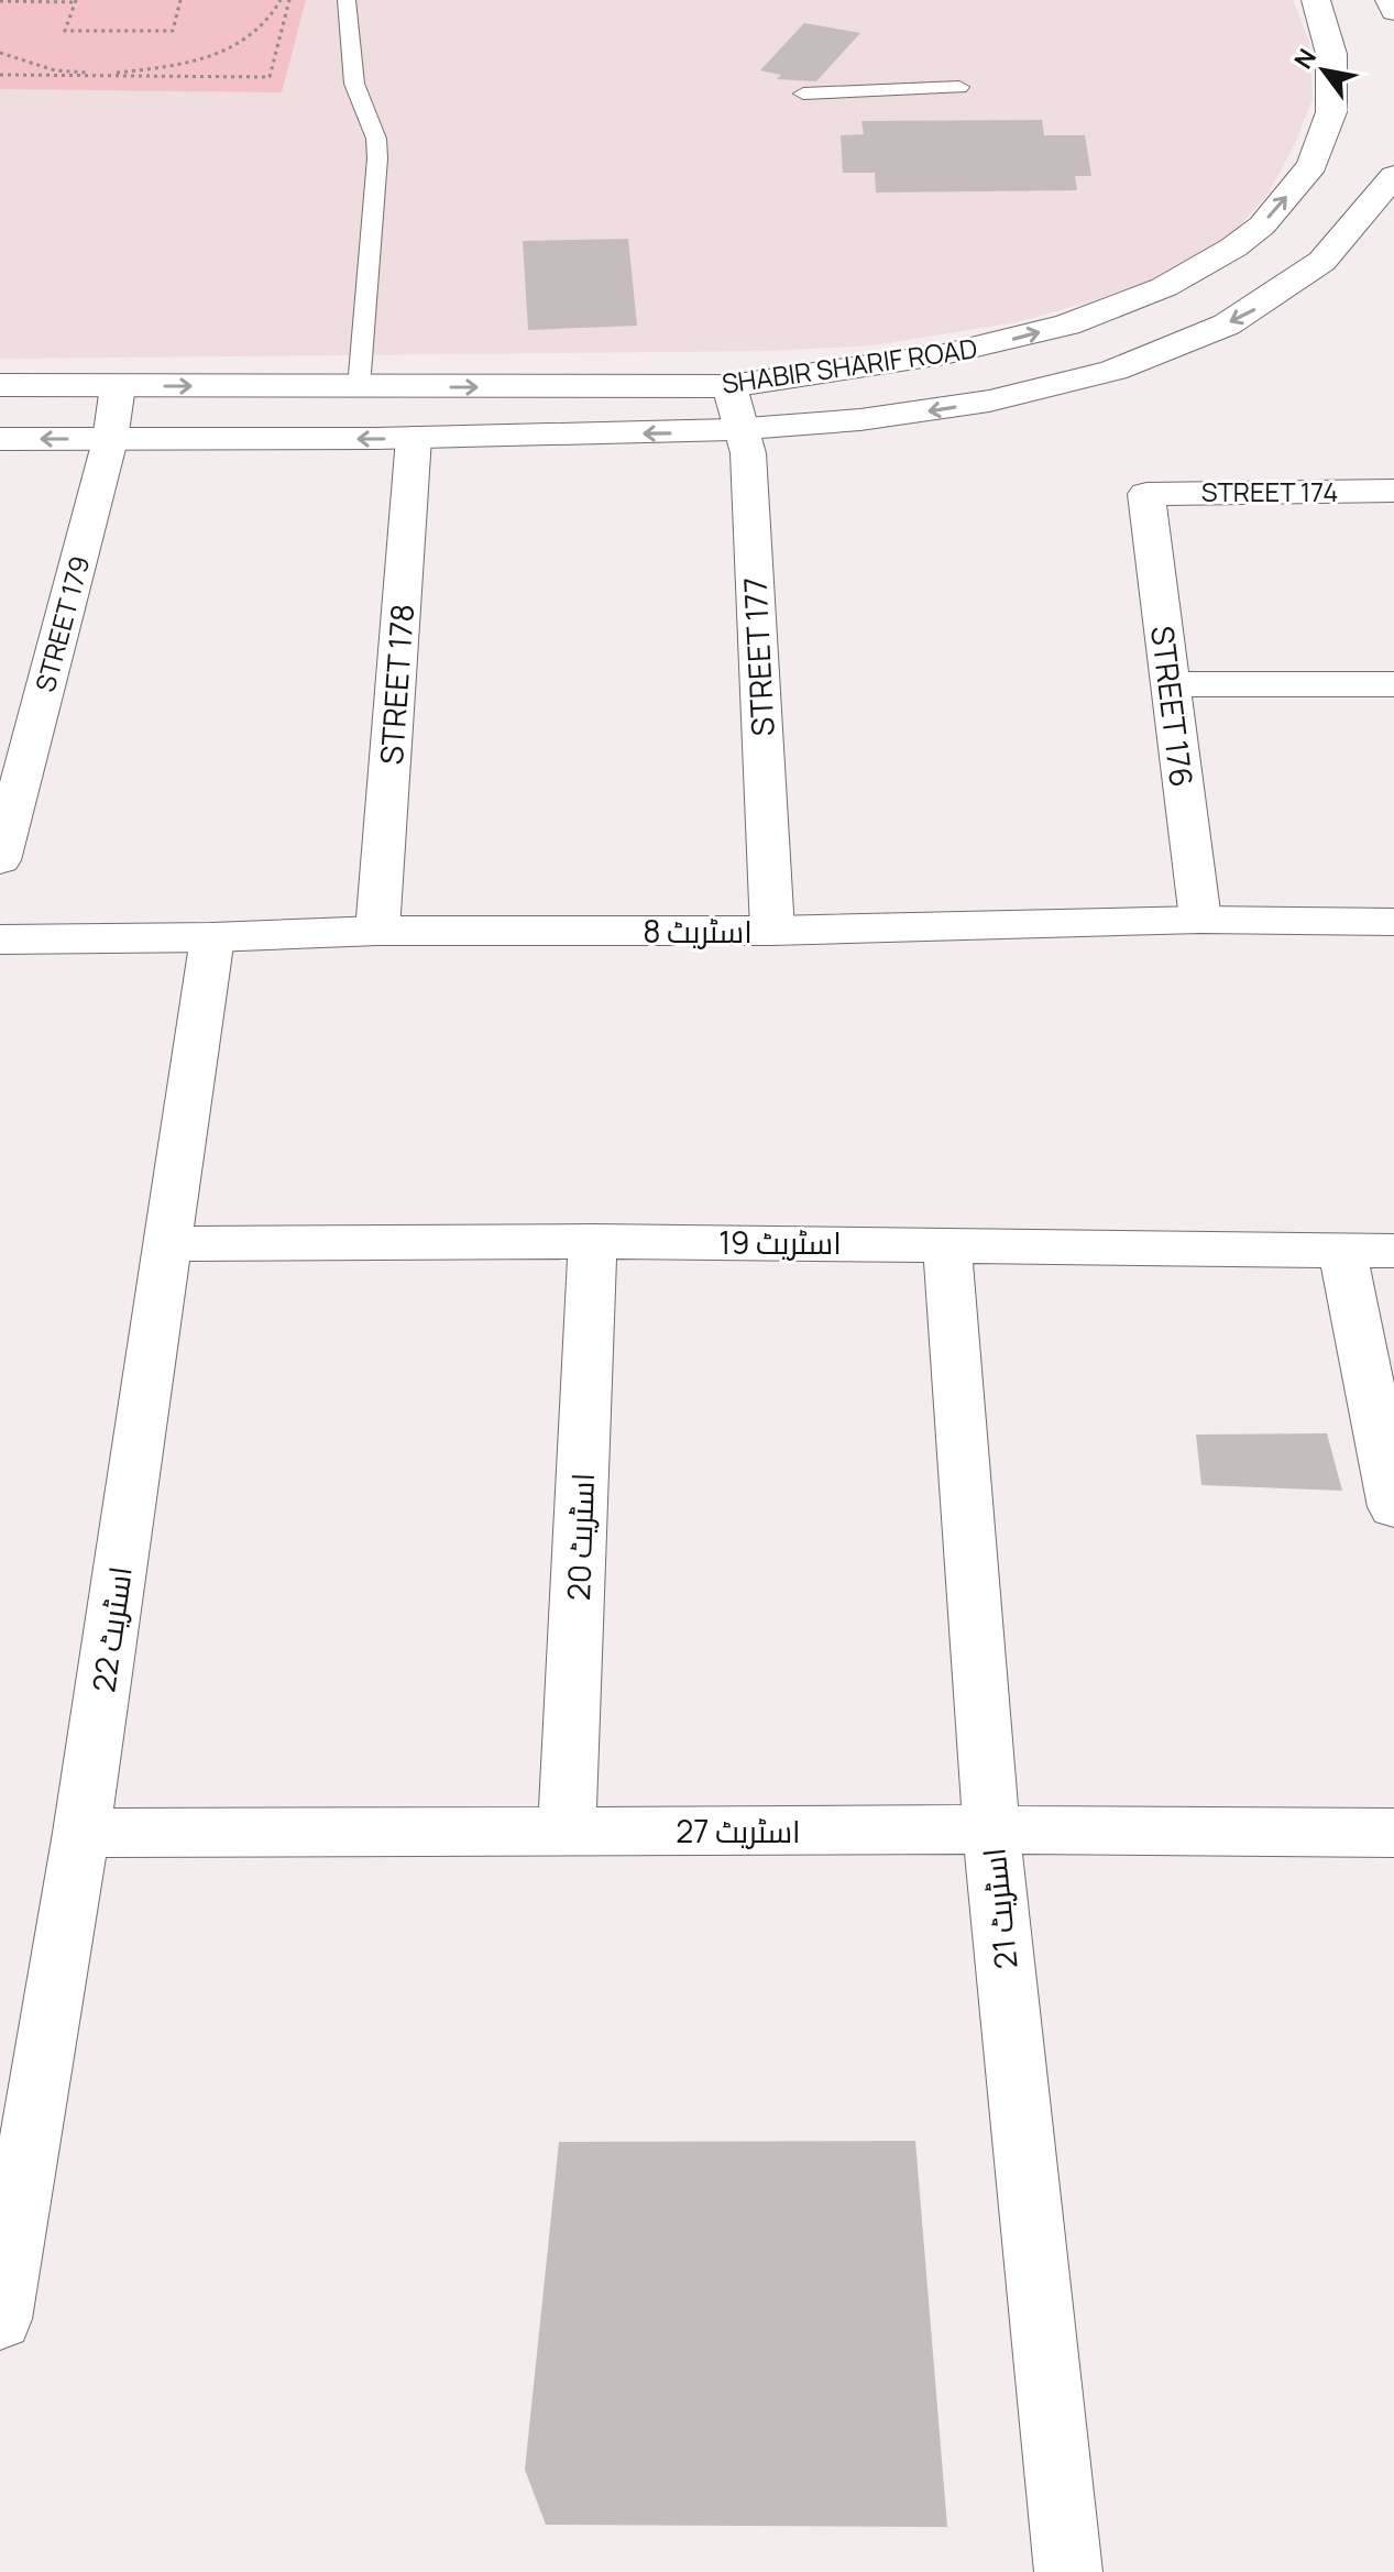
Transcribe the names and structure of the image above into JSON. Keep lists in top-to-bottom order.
{
  "streets": {
    "street": [
      "SHABIR SHARIF ROAD",
      "STREET 174",
      "STREET 179",
      "STREET 177",
      "STREET 178",
      "STREET 176",
      "اسٹریٹ 8",
      "اسٹریٹ 19",
      "اسٹریٹ 20",
      "اسٹریٹ 22",
      "اسٹریٹ 27",
      "اسٹریٹ 21"
    ]
  },
  "crossings": [
    ["SHABIR SHARIF ROAD", "STREET 179"],
    ["SHABIR SHARIF ROAD", "STREET 177"],
    ["SHABIR SHARIF ROAD", "STREET 178"],
    ["STREET 174", "STREET 176"],
    ["STREET 177", "اسٹریٹ 8"],
    ["STREET 178", "اسٹریٹ 8"],
    ["STREET 176", "اسٹریٹ 8"],
    ["اسٹریٹ 8", "اسٹریٹ 22"],
    ["اسٹریٹ 19", "اسٹریٹ 20"],
    ["اسٹریٹ 19", "اسٹریٹ 22"],
    ["اسٹریٹ 19", "اسٹریٹ 21"],
    ["اسٹریٹ 20", "اسٹریٹ 27"],
    ["اسٹریٹ 22", "اسٹریٹ 27"],
    ["اسٹریٹ 27", "اسٹریٹ 21"]
  ],
  "north": "top left"
}
